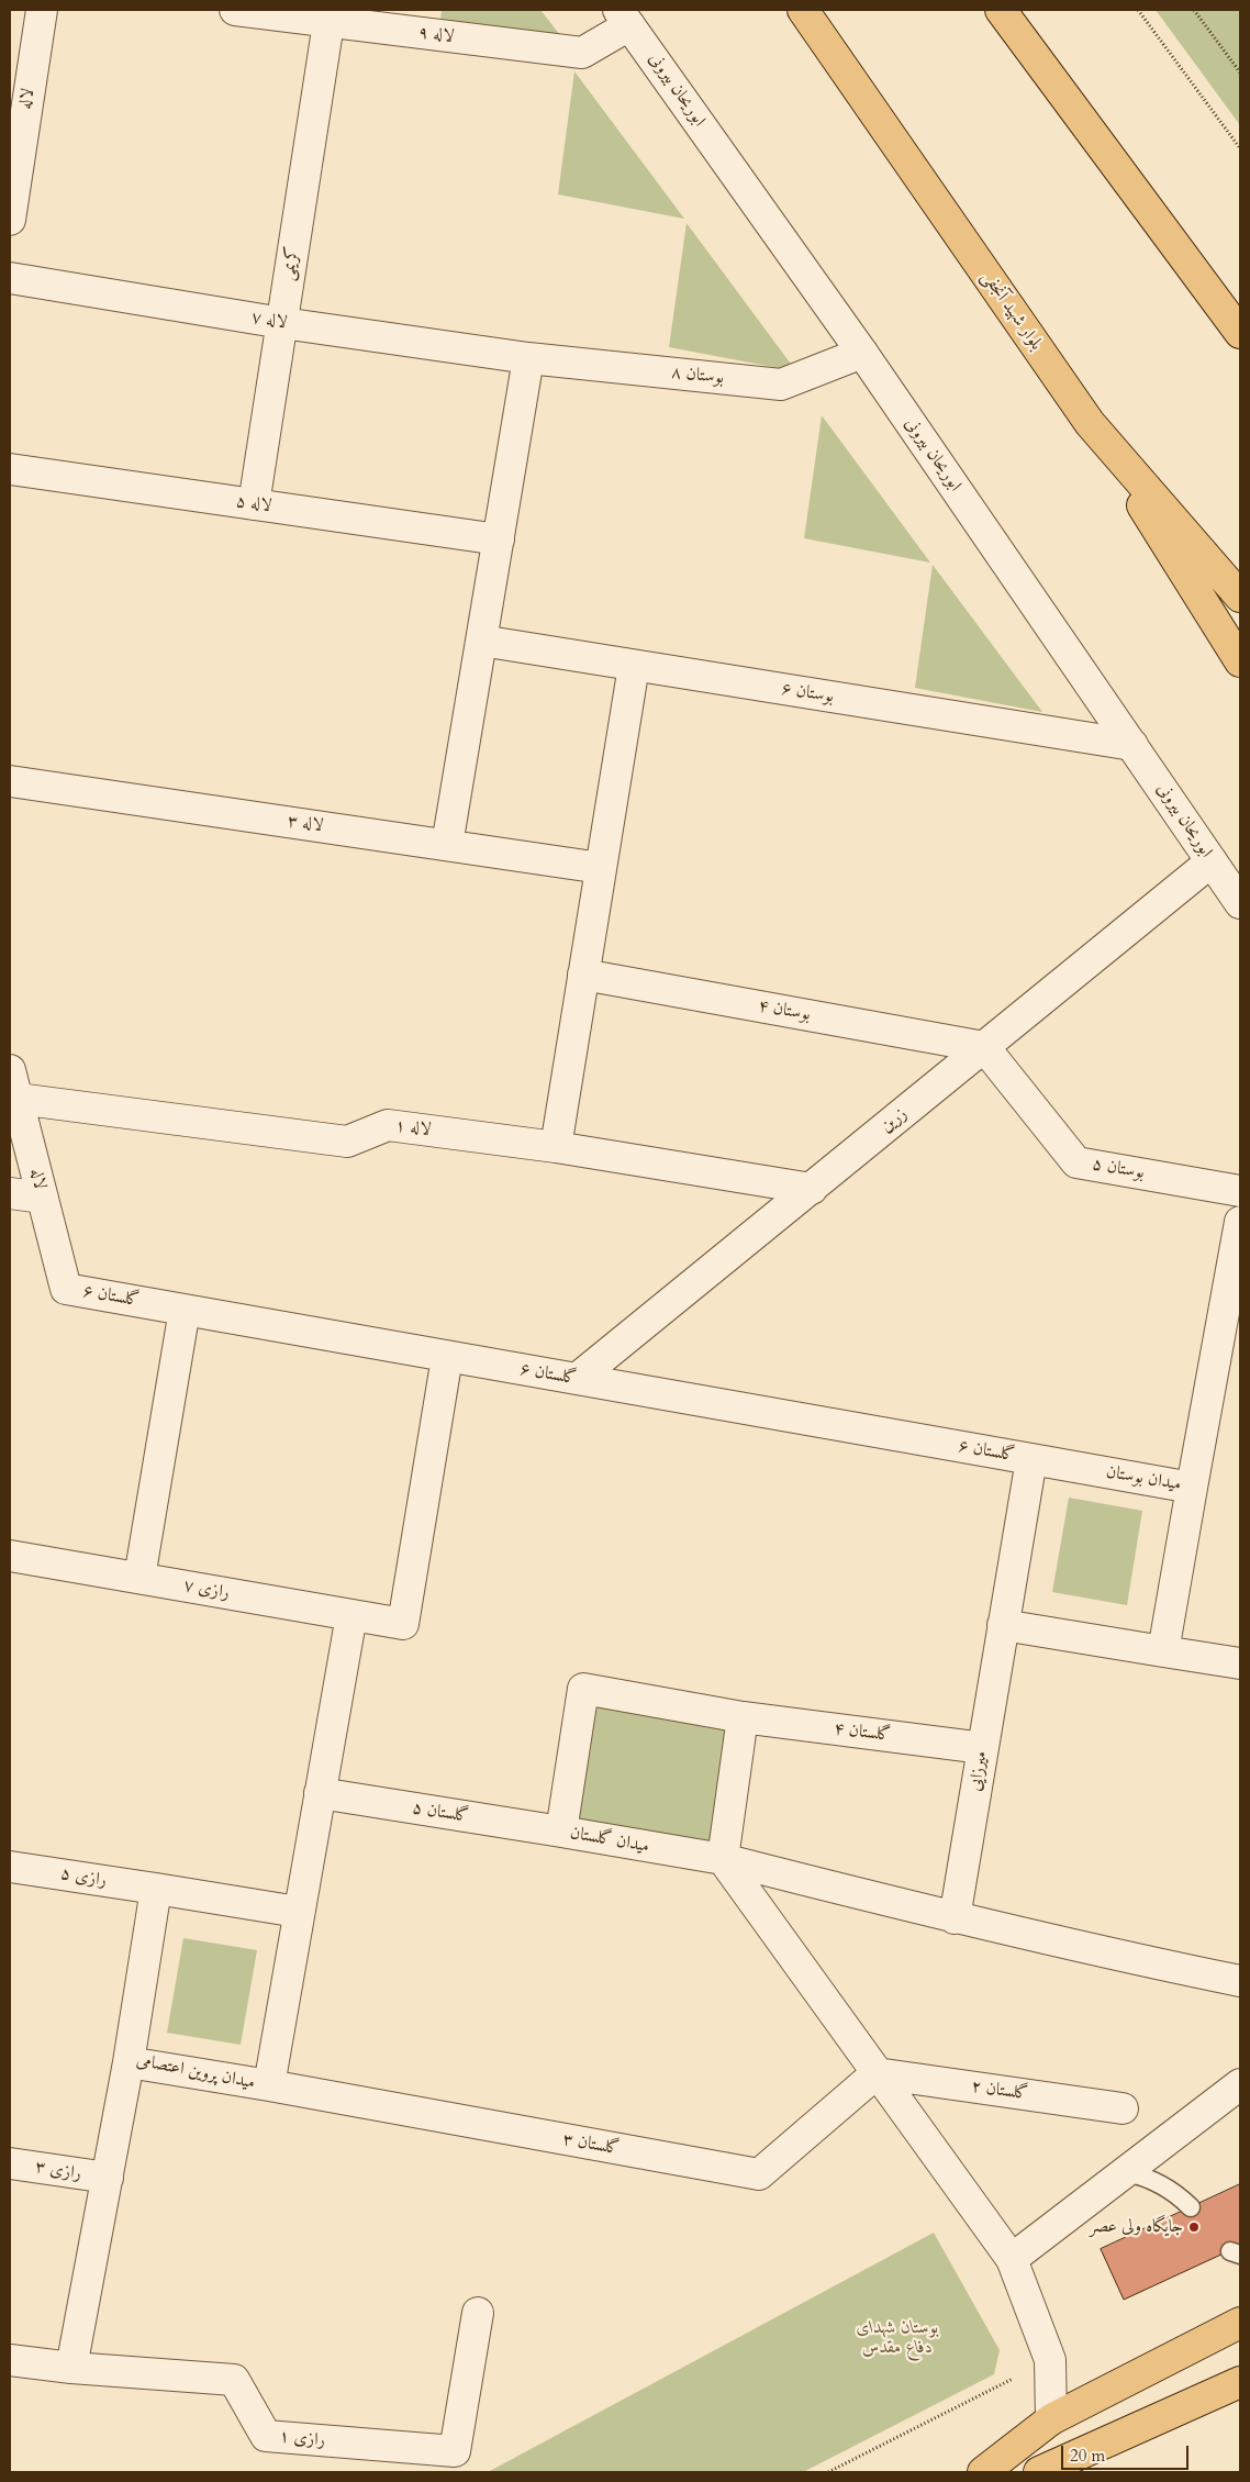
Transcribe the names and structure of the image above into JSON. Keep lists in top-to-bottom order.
{
  "streets": {
    "main road": ["بلوار شهید آنجفی"],
    "street": [
      "لاله ۹",
      "ابوریحان بیرونی",
      "لاله",
      "کریمی",
      "لاله ۷",
      "بوستان ۸",
      "لاله ۵",
      "بوستان ۶",
      "لاله ۳",
      "بوستان ۴",
      "زرین",
      "لاله ۱",
      "بوستان ۵",
      "گلستان ۶",
      "میدان بوستان",
      "رازی ۷",
      "گلستان ۴",
      "میرزایی",
      "گلستان ۵",
      "میدان گلستان",
      "رازی ۵",
      "میدان پروین اعتصامی",
      "گلستان ۲",
      "گلستان ۳",
      "رازی ۳",
      "رازی ۱"
    ]
  },
  "crossings": [
    ["لاله ۹", "ابوریحان بیرونی"],
    ["لاله ۹", "کریمی"],
    ["ابوریحان بیرونی", "بوستان ۸"],
    ["ابوریحان بیرونی", "بوستان ۶"],
    ["ابوریحان بیرونی", "زرین"],
    ["لاله", "لاله ۱"],
    ["لاله", "گلستان ۶"],
    ["کریمی", "لاله ۷"],
    ["کریمی", "لاله ۵"],
    ["لاله ۷", "بوستان ۸"],
    ["بوستان ۴", "زرین"],
    ["بوستان ۴", "بوستان ۵"],
    ["زرین", "لاله ۱"],
    ["زرین", "بوستان ۵"],
    ["زرین", "گلستان ۶"],
    ["گلستان ۶", "میدان بوستان"],
    ["گلستان ۶", "رازی ۷"],
    ["رازی ۷", "میدان پروین اعتصامی"],
    ["گلستان ۴", "میرزایی"],
    ["گلستان ۴", "میدان گلستان"],
    ["میرزایی", "میدان گلستان"],
    ["گلستان ۵", "میدان گلستان"],
    ["گلستان ۵", "میدان پروین اعتصامی"],
    ["رازی ۵", "میدان پروین اعتصامی"],
    ["میدان پروین اعتصامی", "گلستان ۳"],
    ["گلستان ۲", "گلستان ۳"]
  ],
  "parks": ["بوستان شهدای دفاع مقدس"],
  "places": ["جایگاه ولی عصر"],
  "scale_bar": "20 m"
}
